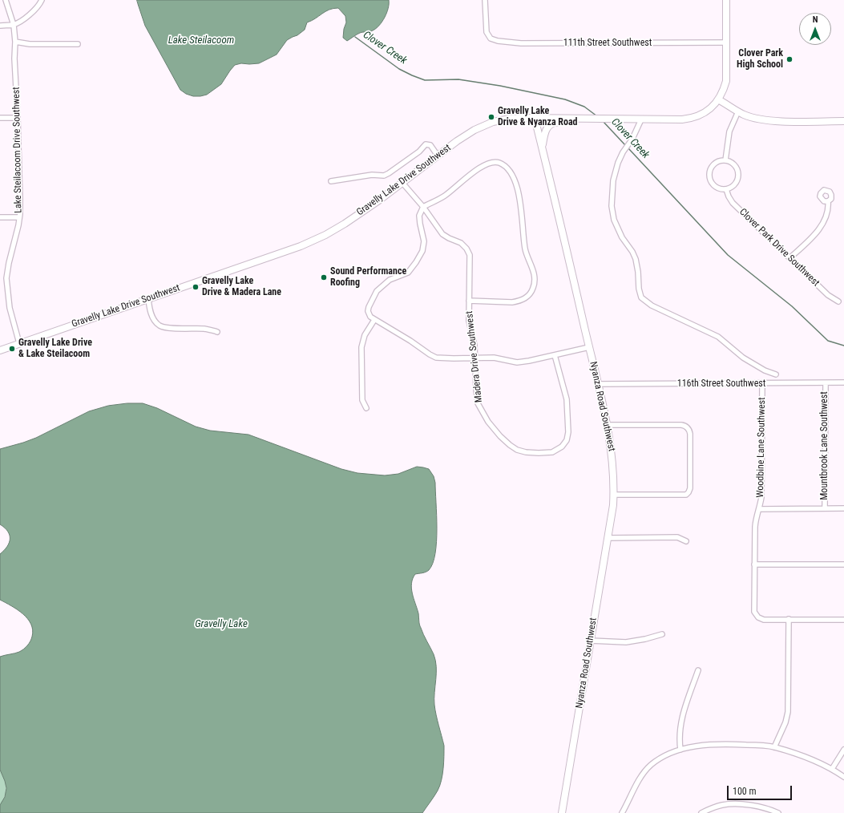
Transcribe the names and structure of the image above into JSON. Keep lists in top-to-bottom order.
{
  "streets": {
    "main road": ["Gravelly Lake Drive Southwest", "Nyanza Road Southwest"],
    "street": [
      "111th Street Southwest",
      "Lake Steilacoom Drive Southwest",
      "Clover Park Drive Southwest",
      "Madera Drive Southwest",
      "116th Street Southwest",
      "Mountbrook Lane Southwest",
      "Woodbine Lane Southwest"
    ]
  },
  "crossings": [
    ["111th Street Southwest", "Gravelly Lake Drive Southwest"],
    ["Lake Steilacoom Drive Southwest", "Gravelly Lake Drive Southwest"],
    ["Gravelly Lake Drive Southwest", "Madera Drive Southwest"],
    ["Gravelly Lake Drive Southwest", "Nyanza Road Southwest"],
    ["116th Street Southwest", "Nyanza Road Southwest"],
    ["116th Street Southwest", "Mountbrook Lane Southwest"],
    ["116th Street Southwest", "Woodbine Lane Southwest"]
  ],
  "water": ["Lake Steilacoom", "Clover Creek", "Gravelly Lake"],
  "places": [
    "Clover Park High School",
    "Gravelly Lake Drive & Nyanza Road",
    "Sound Performance Roofing",
    "Gravelly Lake Drive & Madera Lane",
    "Gravelly Lake Drive & Lake Steilacoom"
  ],
  "scale_bar": "100 m",
  "north": "top"
}
